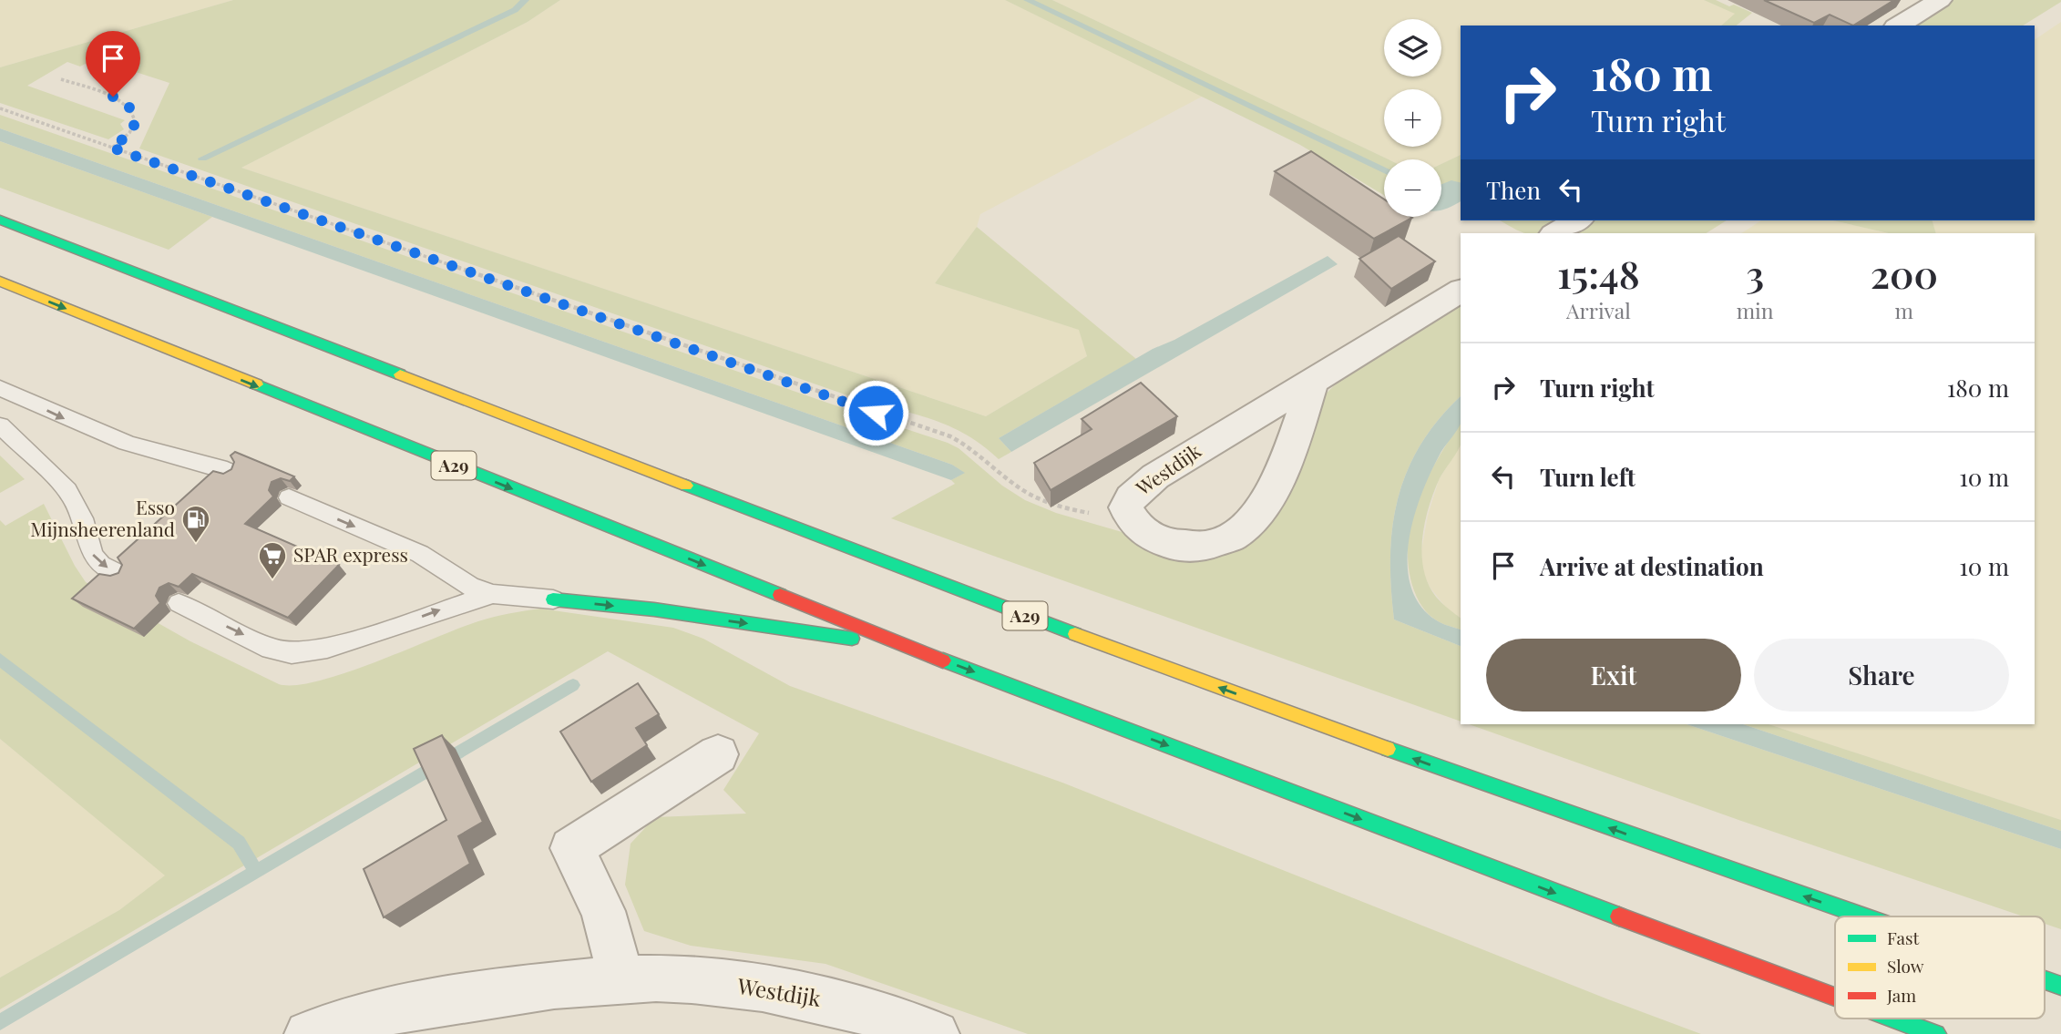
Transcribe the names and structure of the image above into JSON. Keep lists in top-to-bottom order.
{
  "streets": {
    "highway": ["A29"],
    "street": ["Westdijk"]
  },
  "places": {
    "fuel station": ["Esso Mijnsheerenland"],
    "supermarket": ["SPAR express"]
  },
  "legend": ["Fast", "Slow", "Jam"],
  "page": {
    "map_buttons": ["+", "−"],
    "turn": ["180 m", "Turn right"],
    "then": "Then",
    "eta": [
      "15:48",
      "Arrival",
      "3",
      "min",
      "200",
      "m"
    ],
    "list": [
      {
        "name": "Turn right",
        "value": "180 m"
      },
      {
        "name": "Turn left",
        "value": "10 m"
      },
      {
        "name": "Arrive at destination",
        "value": "10 m"
      }
    ],
    "buttons": ["Exit", "Share"]
  }
}
